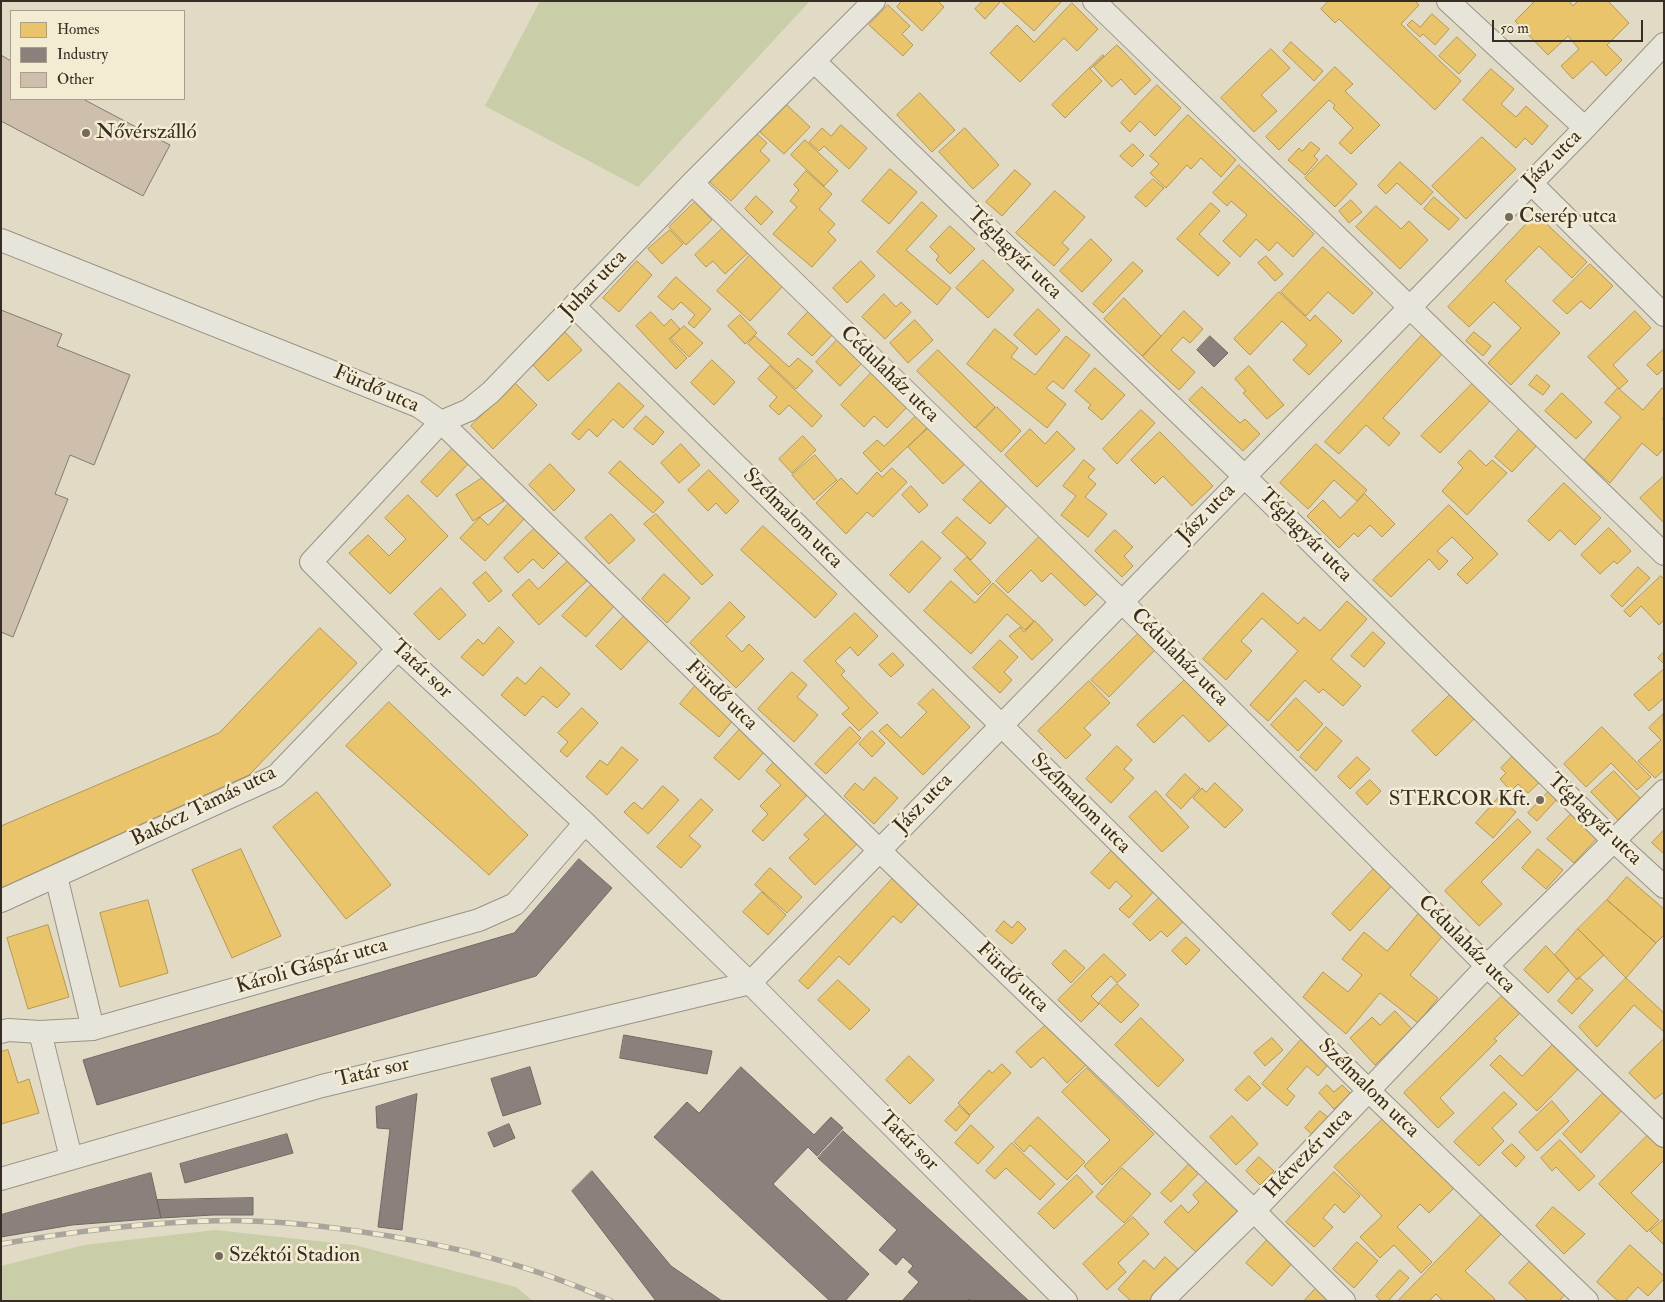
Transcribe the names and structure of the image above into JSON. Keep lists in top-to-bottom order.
{
  "streets": {
    "street": [
      "Jász utca",
      "Téglagyár utca",
      "Juhar utca",
      "Cédulaház utca",
      "Fürdő utca",
      "Szélmalom utca",
      "Tatár sor",
      "Bakócz Tamás utca",
      "Károli Gáspár utca",
      "Hétvezér utca"
    ]
  },
  "crossings": [
    ["Jász utca", "Téglagyár utca"],
    ["Jász utca", "Cédulaház utca"],
    ["Jász utca", "Fürdő utca"],
    ["Jász utca", "Szélmalom utca"],
    ["Jász utca", "Tatár sor"],
    ["Téglagyár utca", "Juhar utca"],
    ["Téglagyár utca", "Hétvezér utca"],
    ["Juhar utca", "Cédulaház utca"],
    ["Juhar utca", "Fürdő utca"],
    ["Juhar utca", "Szélmalom utca"],
    ["Juhar utca", "Tatár sor"],
    ["Cédulaház utca", "Hétvezér utca"],
    ["Fürdő utca", "Hétvezér utca"],
    ["Szélmalom utca", "Hétvezér utca"],
    ["Tatár sor", "Bakócz Tamás utca"],
    ["Tatár sor", "Károli Gáspár utca"]
  ],
  "places": [
    "Nővérszálló",
    "Cserép utca",
    "STERCOR Kft.",
    "Széktói Stadion"
  ],
  "legend": ["Homes", "Industry", "Other"],
  "scale_bar": "50 m"
}
